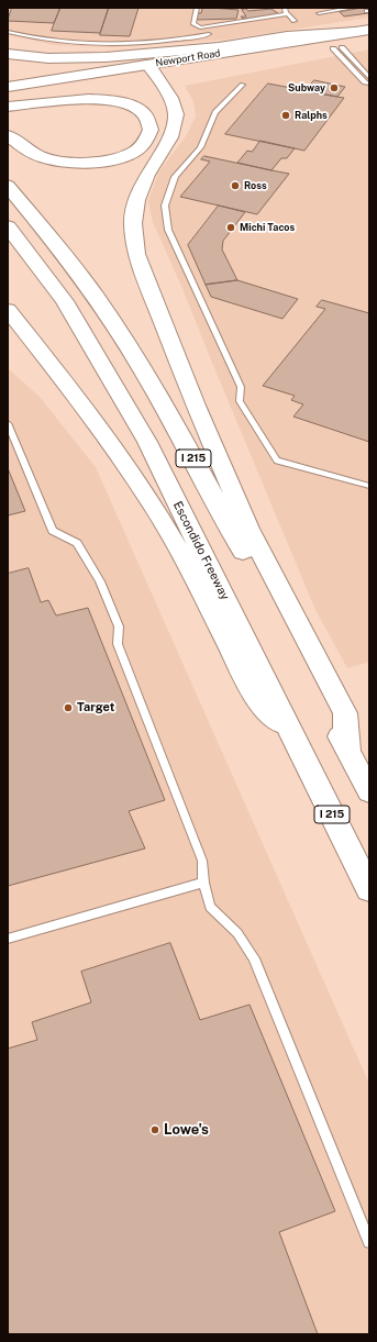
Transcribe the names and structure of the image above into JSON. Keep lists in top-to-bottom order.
{
  "streets": {
    "main road": ["Newport Road", "I 215", "Escondido Freeway"]
  },
  "places": [
    "Subway",
    "Ralphs",
    "Ross",
    "Michi Tacos",
    "Target",
    "Lowe's"
  ]
}
